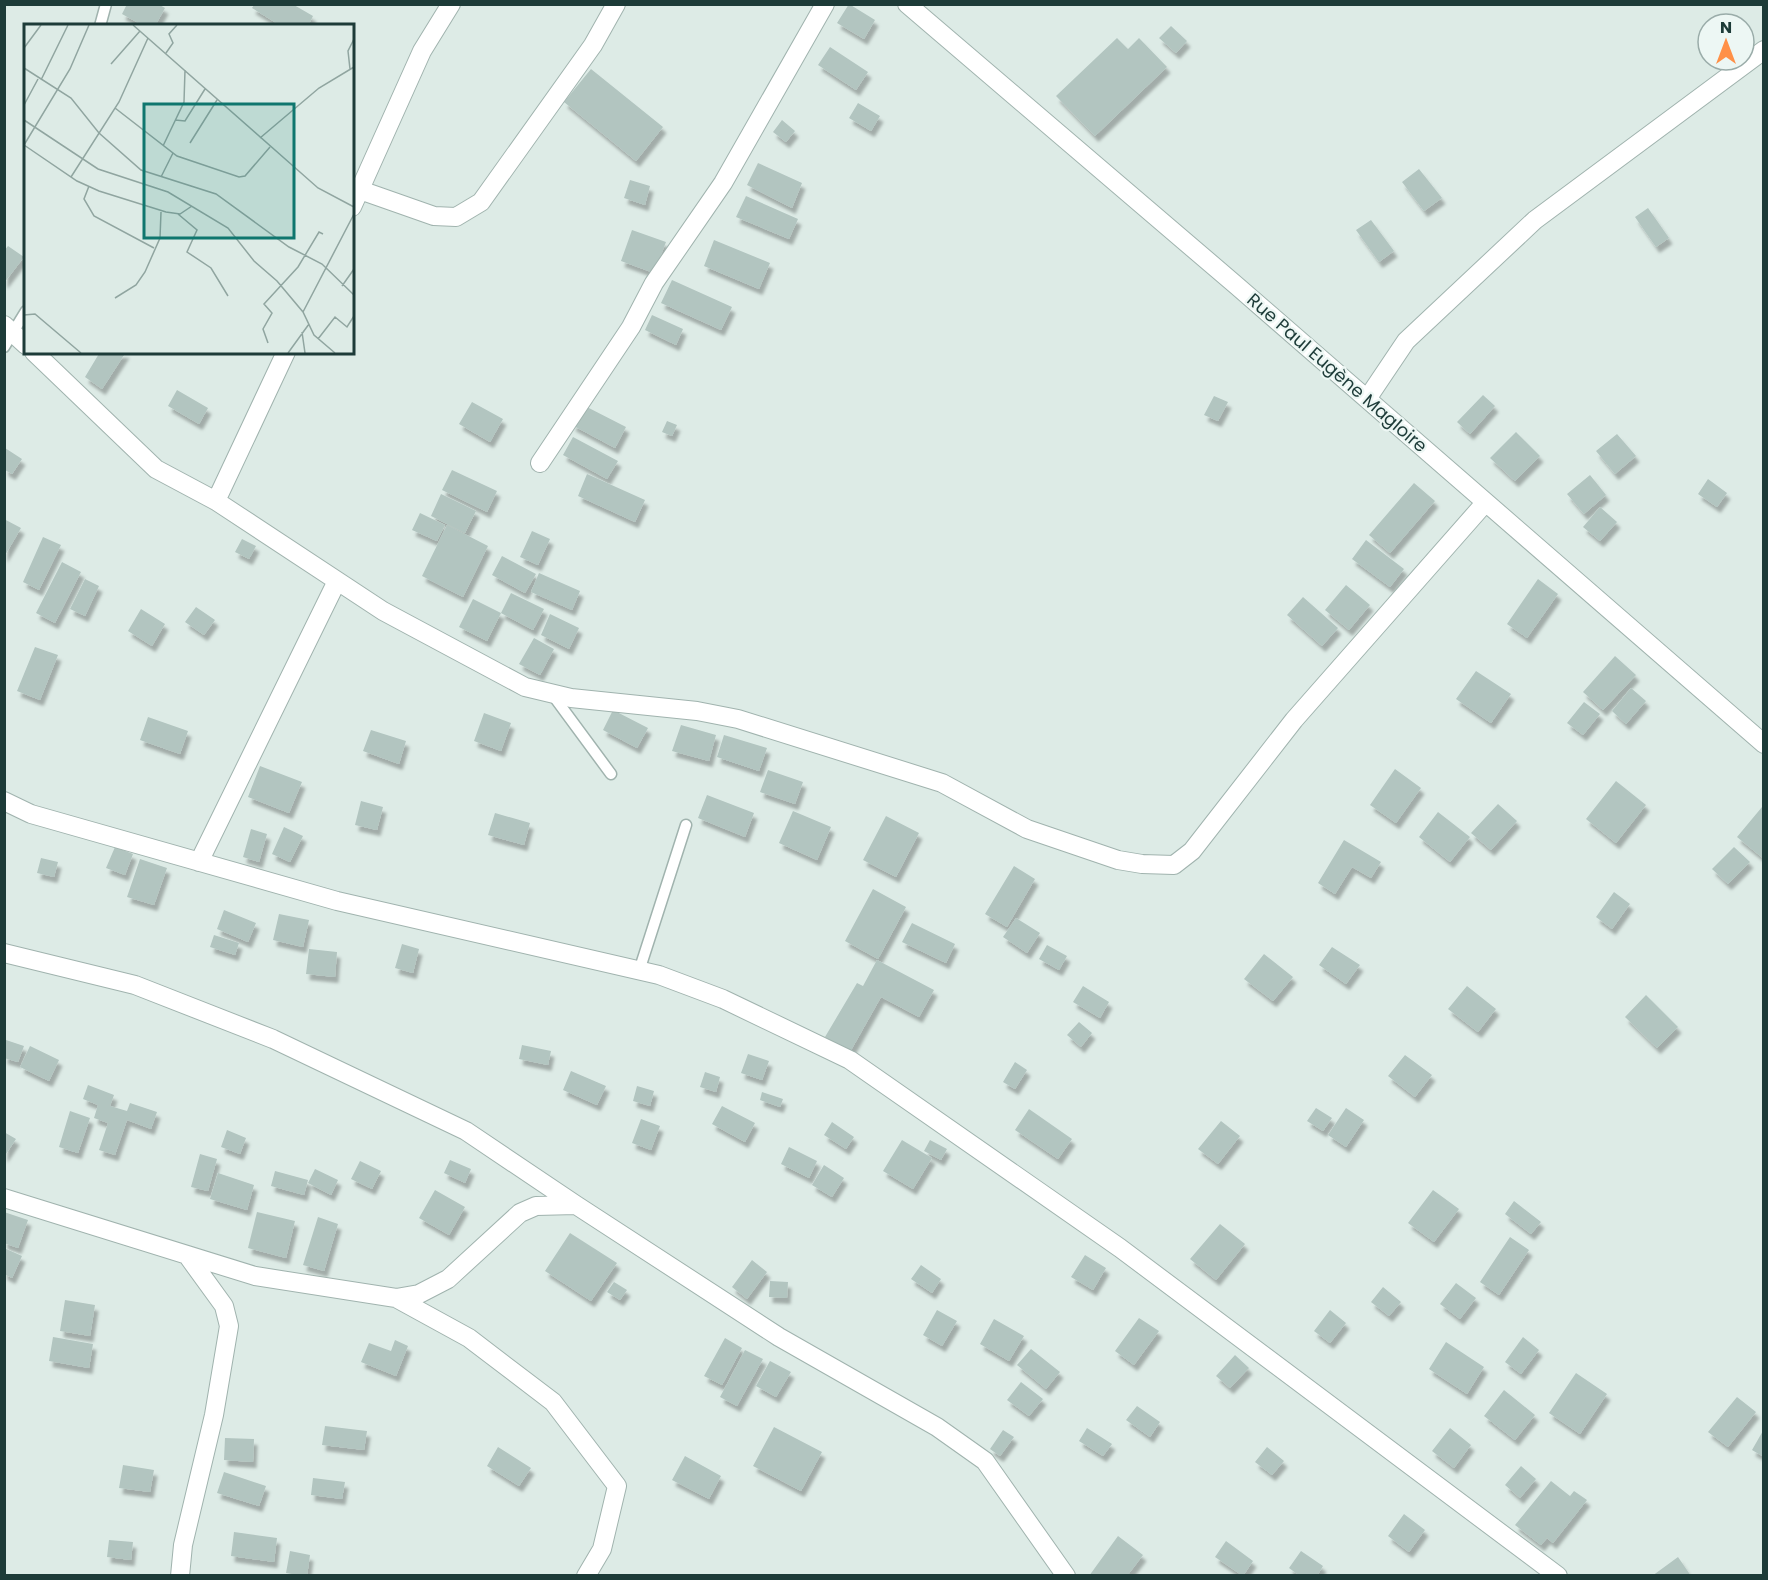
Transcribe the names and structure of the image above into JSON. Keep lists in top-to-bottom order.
{
  "streets": {
    "street": ["Rue Paul Eugène Magloire"]
  },
  "north": "top"
}
